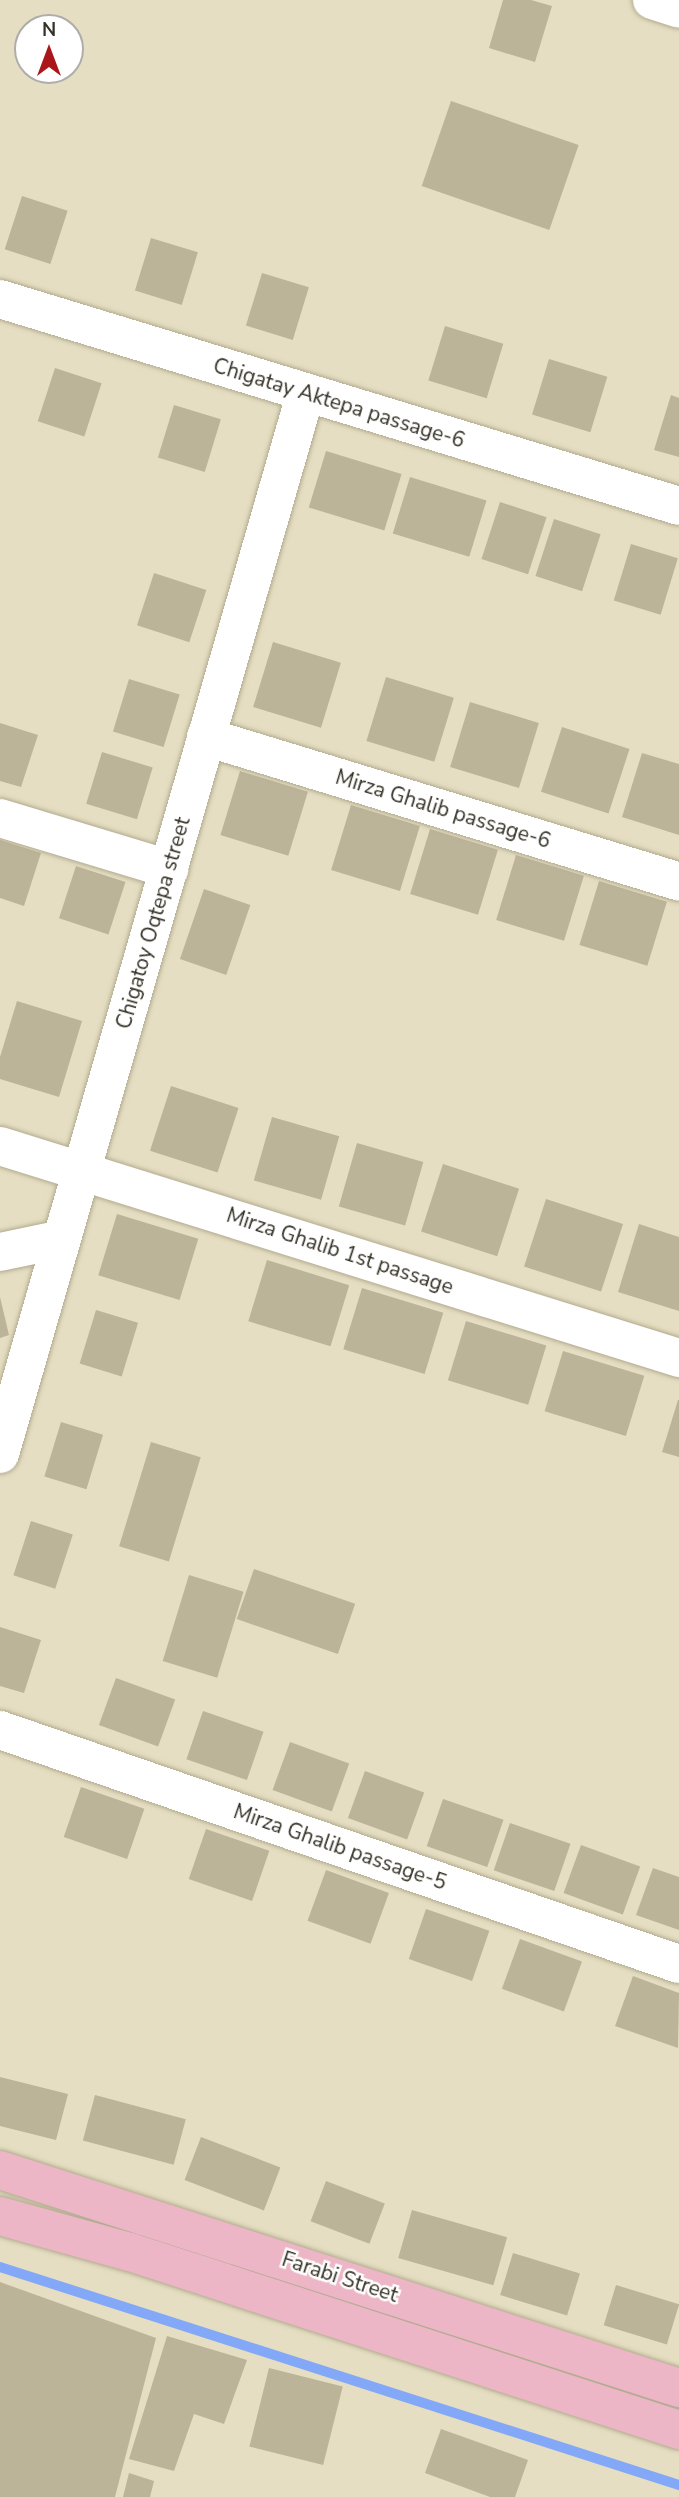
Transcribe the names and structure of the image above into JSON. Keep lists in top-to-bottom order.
{
  "streets": {
    "main road": ["Farabi Street"],
    "street": [
      "Chigatay Aktepa passage-6",
      "Mirza Ghalib passage-6",
      "Chigatoy Oqtepa street",
      "Mirza Ghalib 1st passage",
      "Mirza Ghalib passage-5"
    ]
  },
  "crossings": [
    ["Chigatay Aktepa passage-6", "Chigatoy Oqtepa street"],
    ["Mirza Ghalib passage-6", "Chigatoy Oqtepa street"],
    ["Chigatoy Oqtepa street", "Mirza Ghalib 1st passage"]
  ],
  "north": "top"
}
